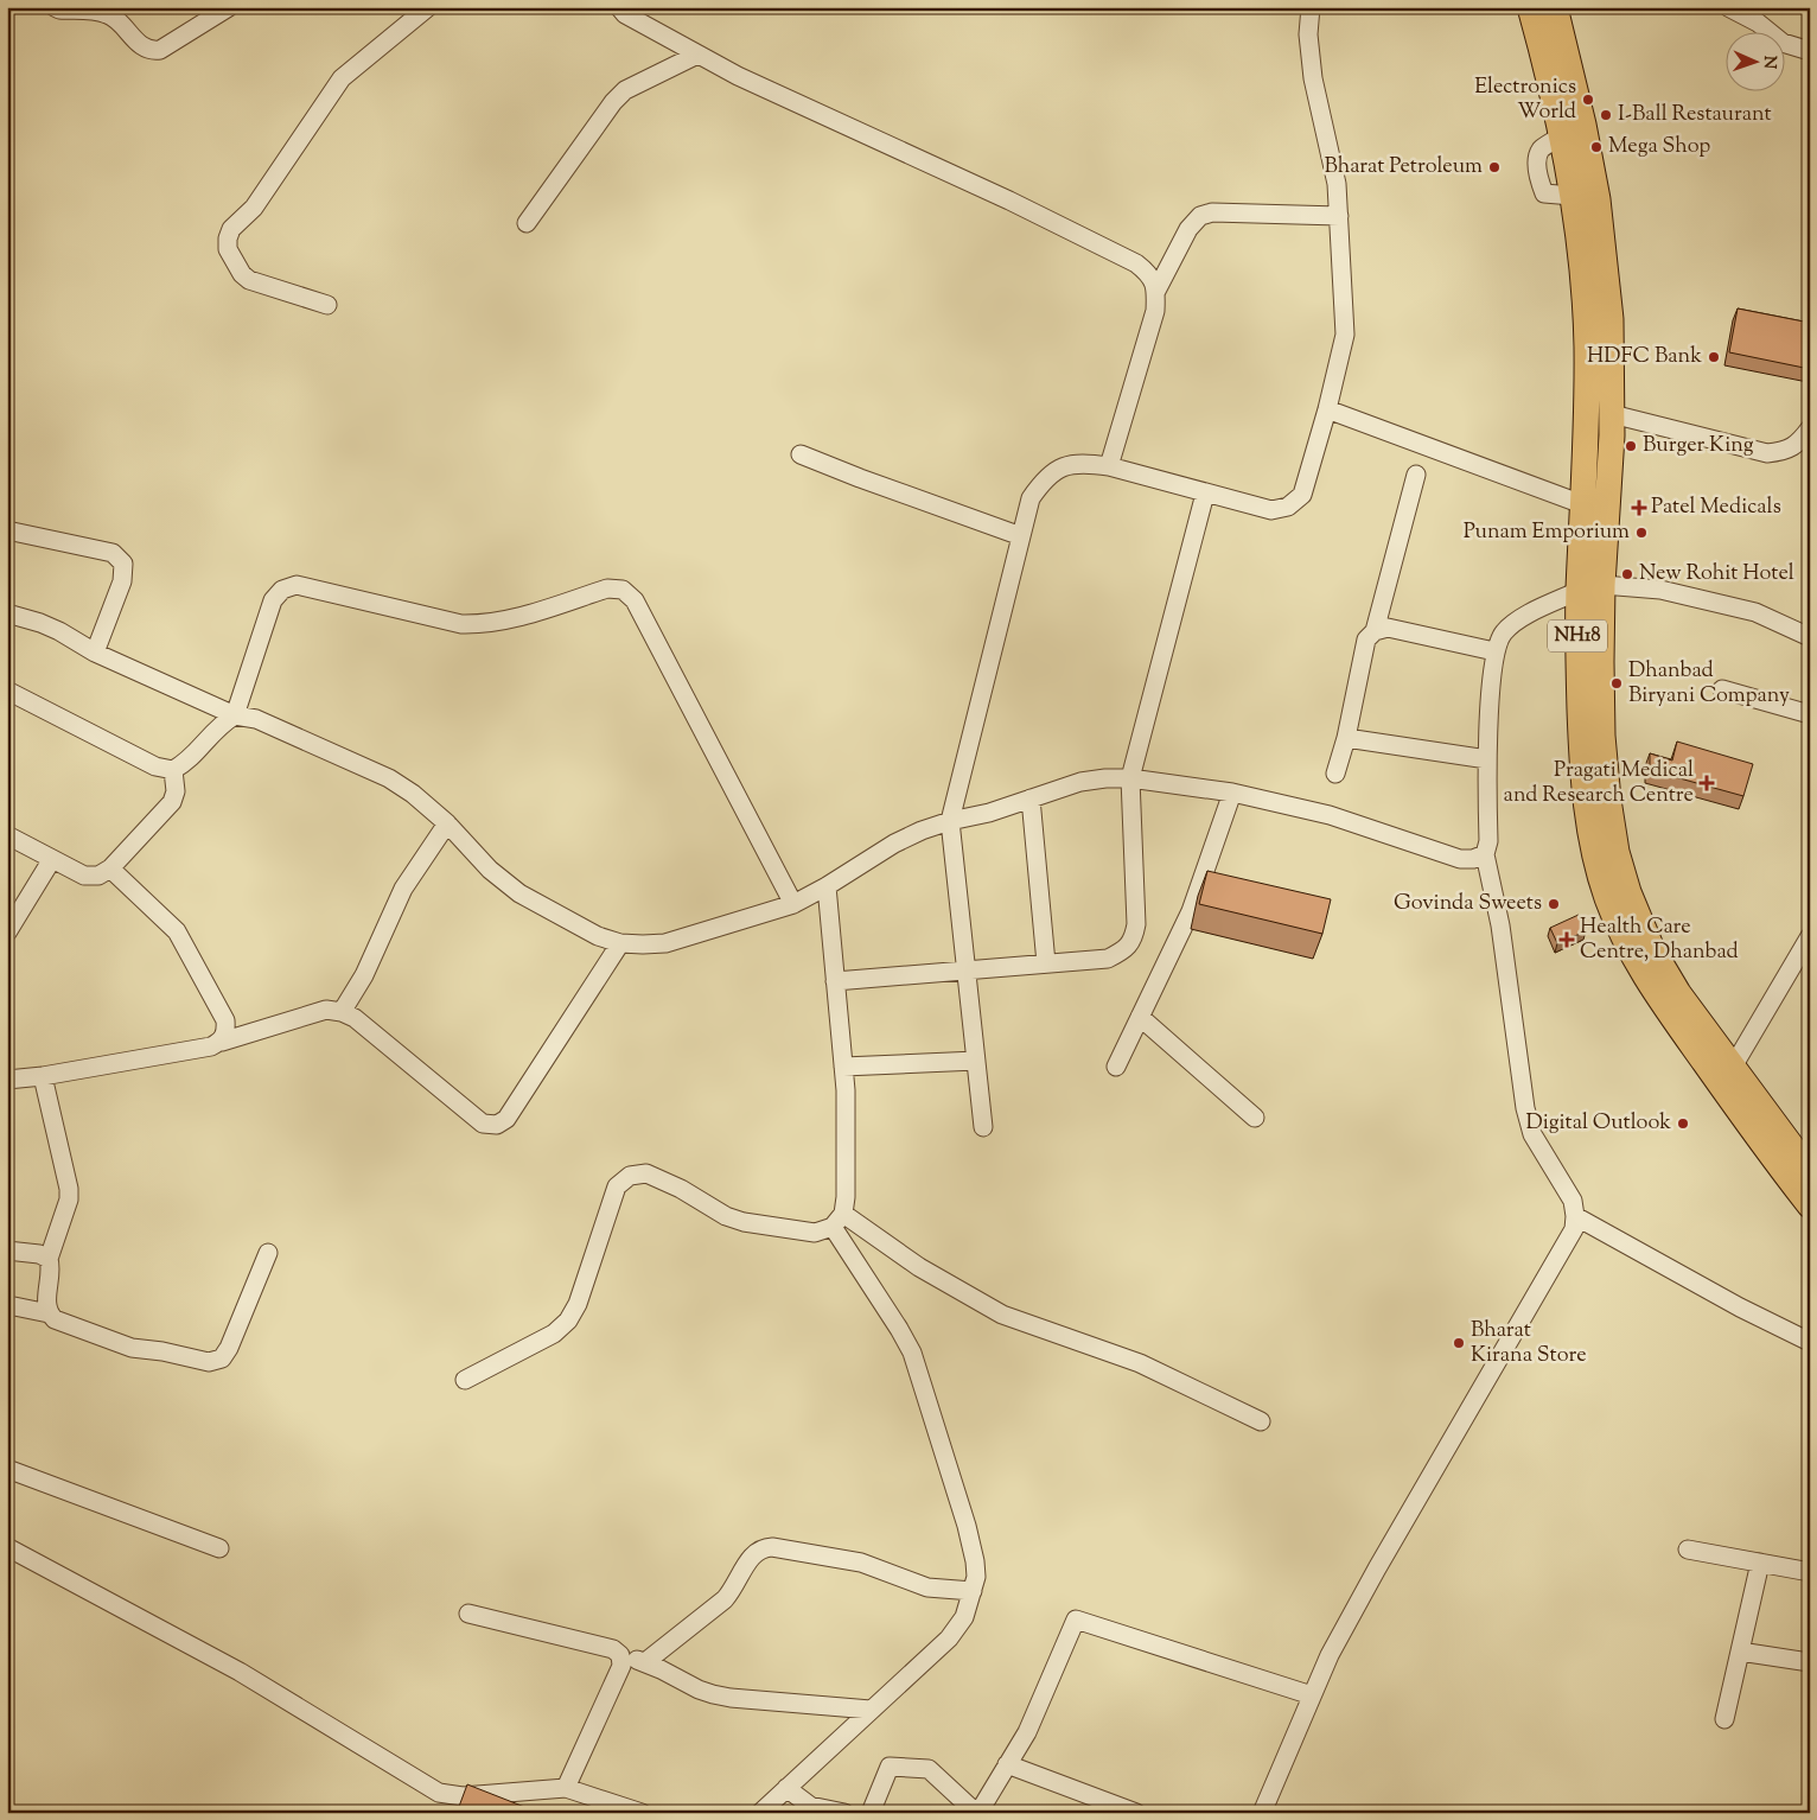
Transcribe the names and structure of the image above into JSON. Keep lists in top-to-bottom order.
{
  "streets": {
    "highway": ["NH18"]
  },
  "places": {
    "other": [
      "Electronics World",
      "I-Ball Restaurant",
      "Mega Shop",
      "Bharat Petroleum",
      "HDFC Bank",
      "Burger King",
      "Punam Emporium",
      "New Rohit Hotel",
      "Dhanbad Biryani Company",
      "Govinda Sweets",
      "Digital Outlook",
      "Bharat Kirana Store"
    ],
    "health": ["Patel Medicals", "Pragati Medical and Research Centre", "Health Care Centre, Dhanbad"]
  },
  "north": "right"
}
